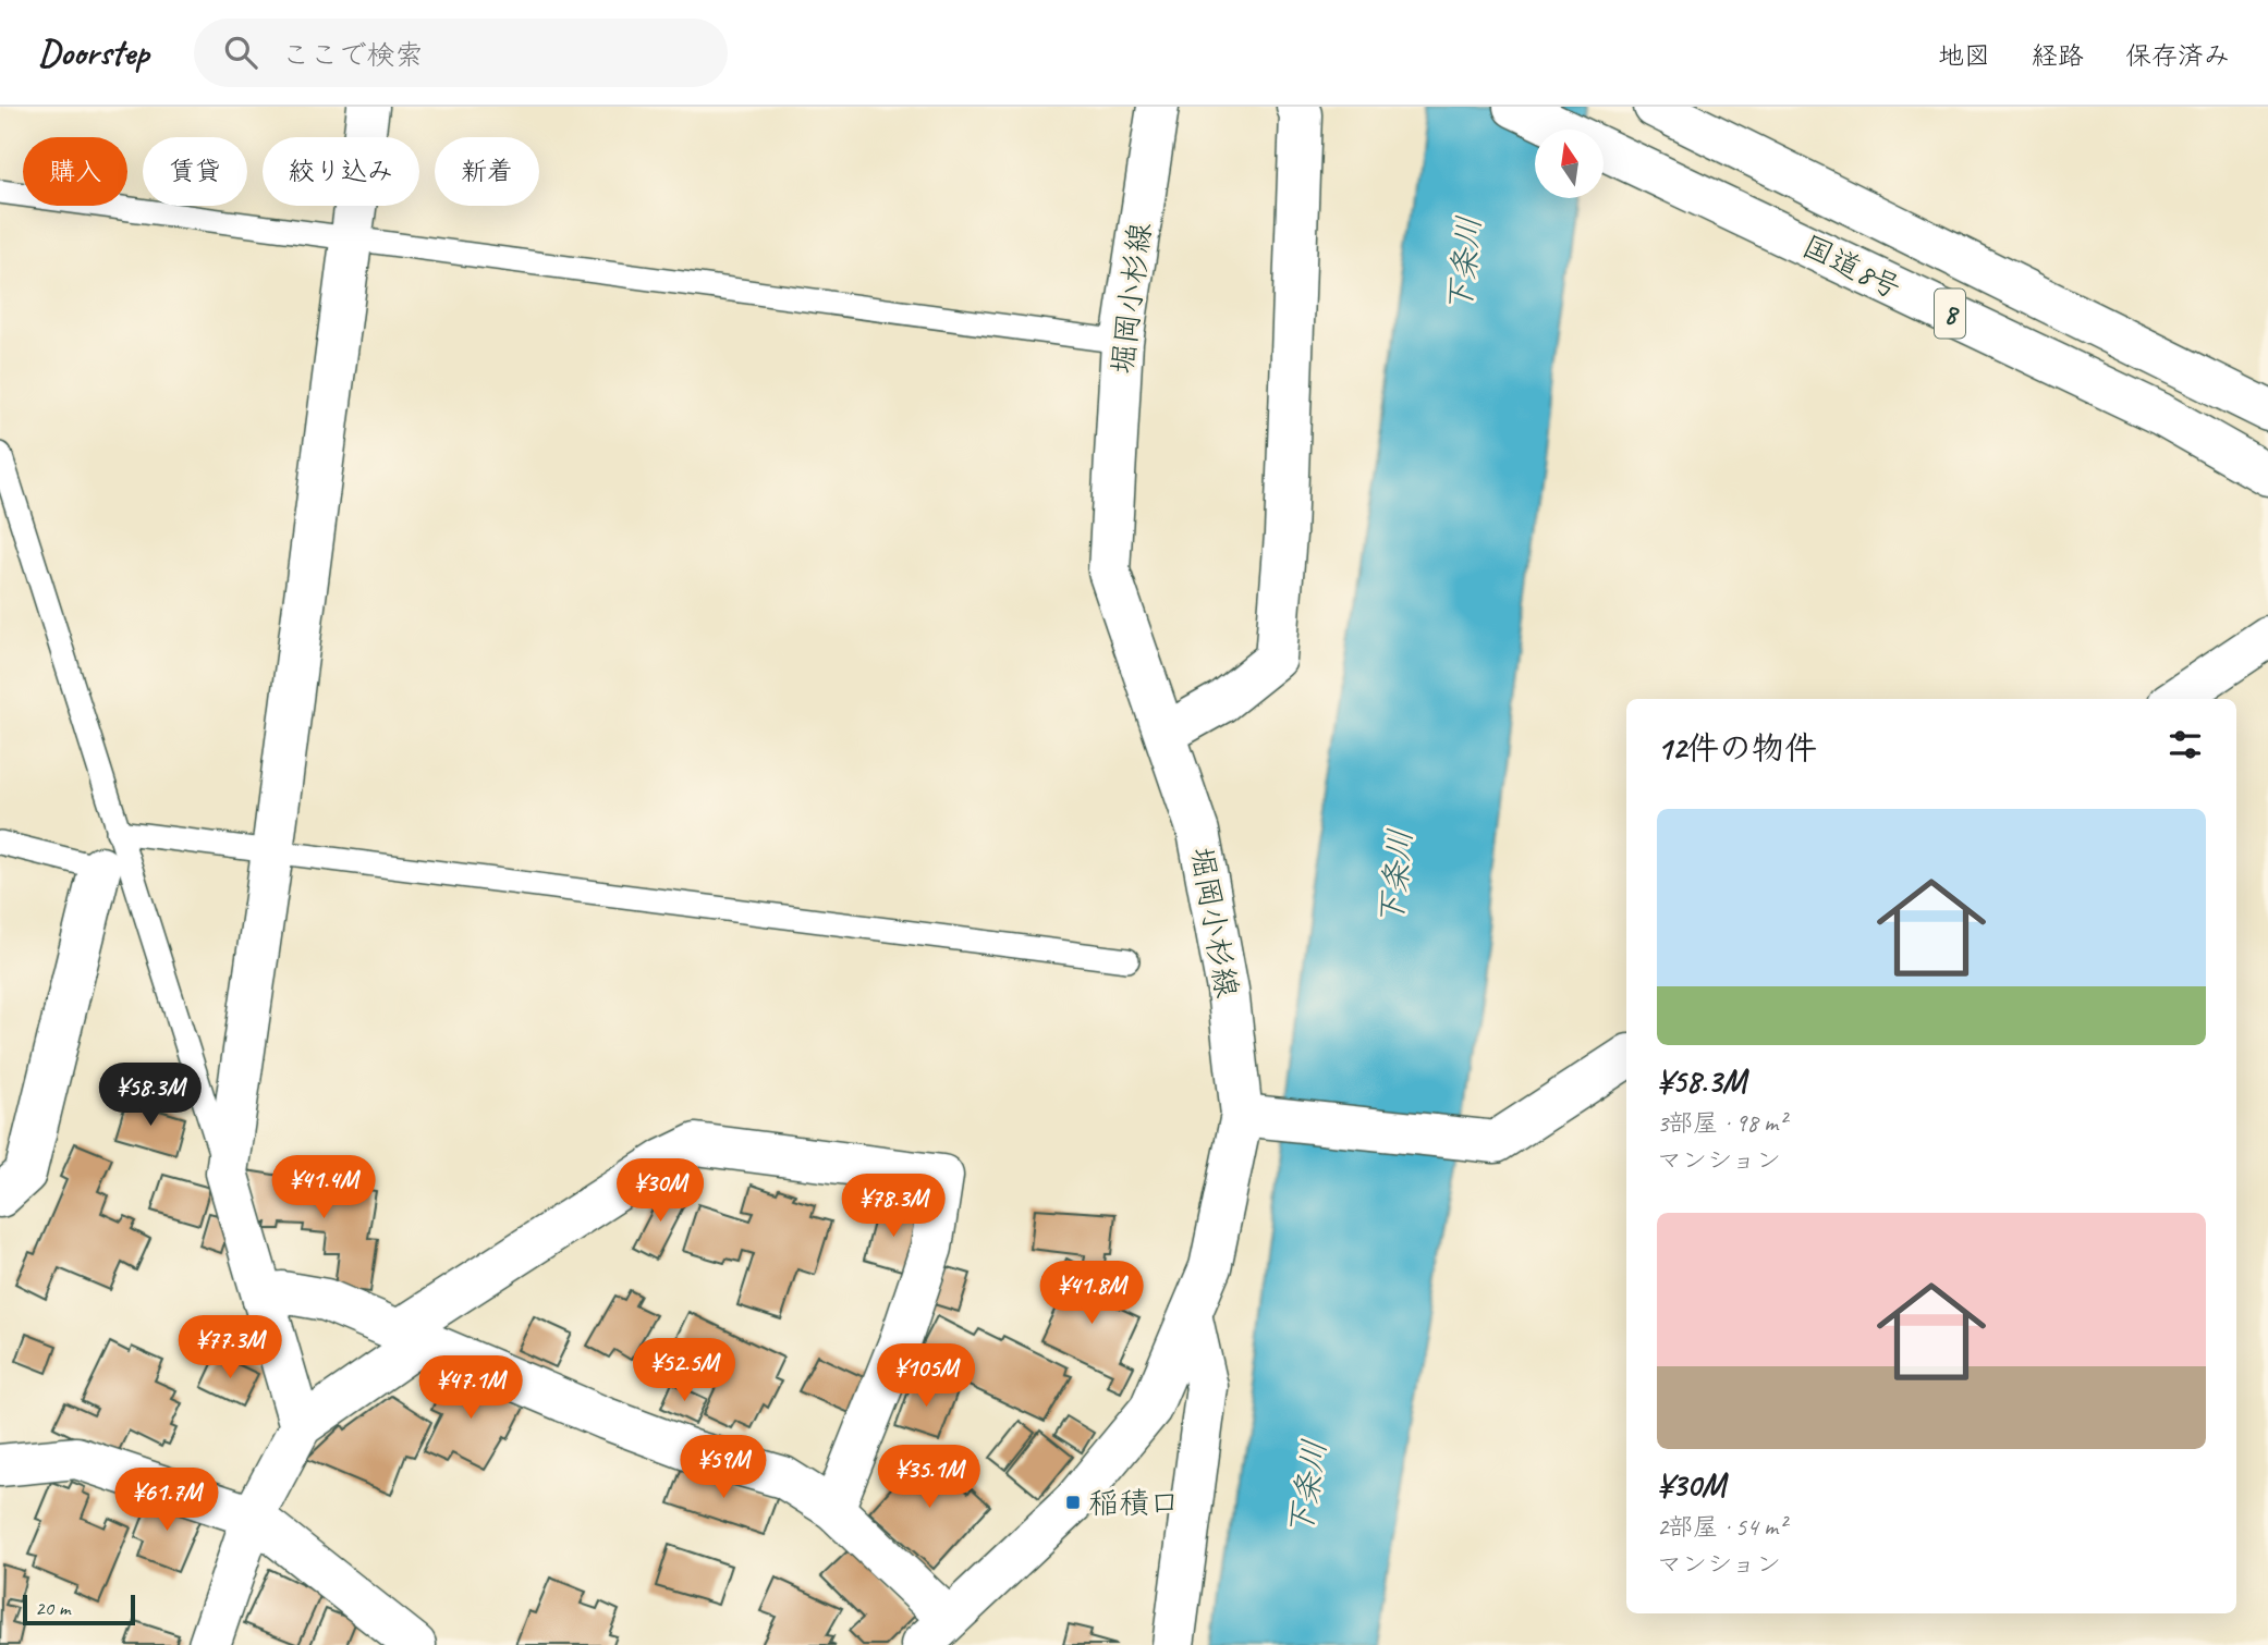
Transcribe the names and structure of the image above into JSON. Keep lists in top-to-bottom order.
{
  "streets": {
    "main road": ["国道8号", "堀岡小杉線", "8"]
  },
  "water": ["下条川"],
  "places": {
    "transit": ["稲積口"]
  },
  "scale_bar": "20 m",
  "north": "top",
  "page": {
    "header": "Doorstep",
    "search": "ここで検索",
    "nav": ["地図", "経路", "保存済み"],
    "chip": [
      "購入",
      "賃貸",
      "絞り込み",
      "新着"
    ],
    "heading": "12件の物件",
    "list": [
      {
        "name": "¥58.3M",
        "note": "3部屋 · 98 m² · マンション"
      },
      {
        "name": "¥30M",
        "note": "2部屋 · 54 m² · マンション"
      }
    ],
    "price": [
      "¥58.3M",
      "¥41.4M",
      "¥30M",
      "¥78.3M",
      "¥41.8M",
      "¥77.3M",
      "¥52.5M",
      "¥105M",
      "¥47.1M",
      "¥59M",
      "¥35.1M",
      "¥61.7M"
    ],
    "scale": "20 m"
  }
}
